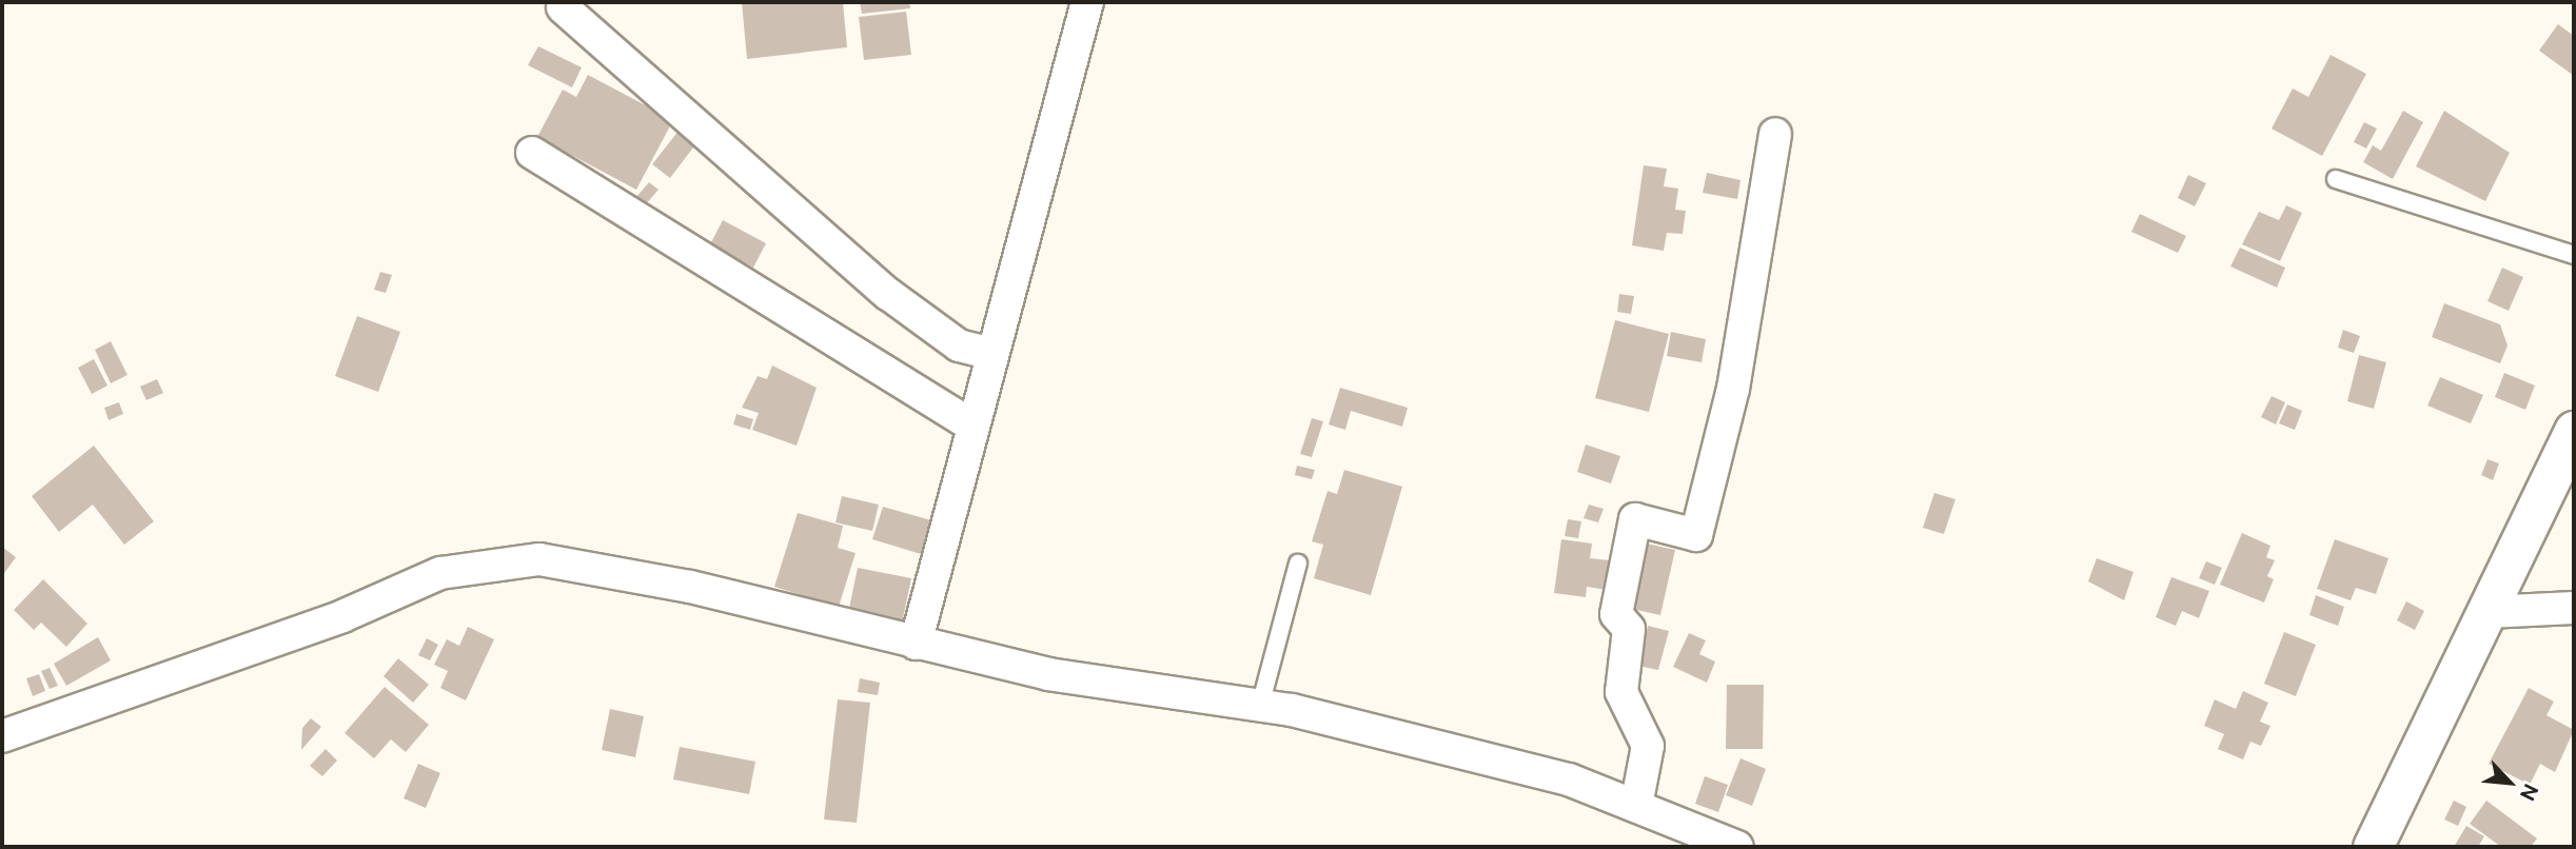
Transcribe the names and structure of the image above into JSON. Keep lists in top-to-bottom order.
{
  "north": "bottom right"
}
